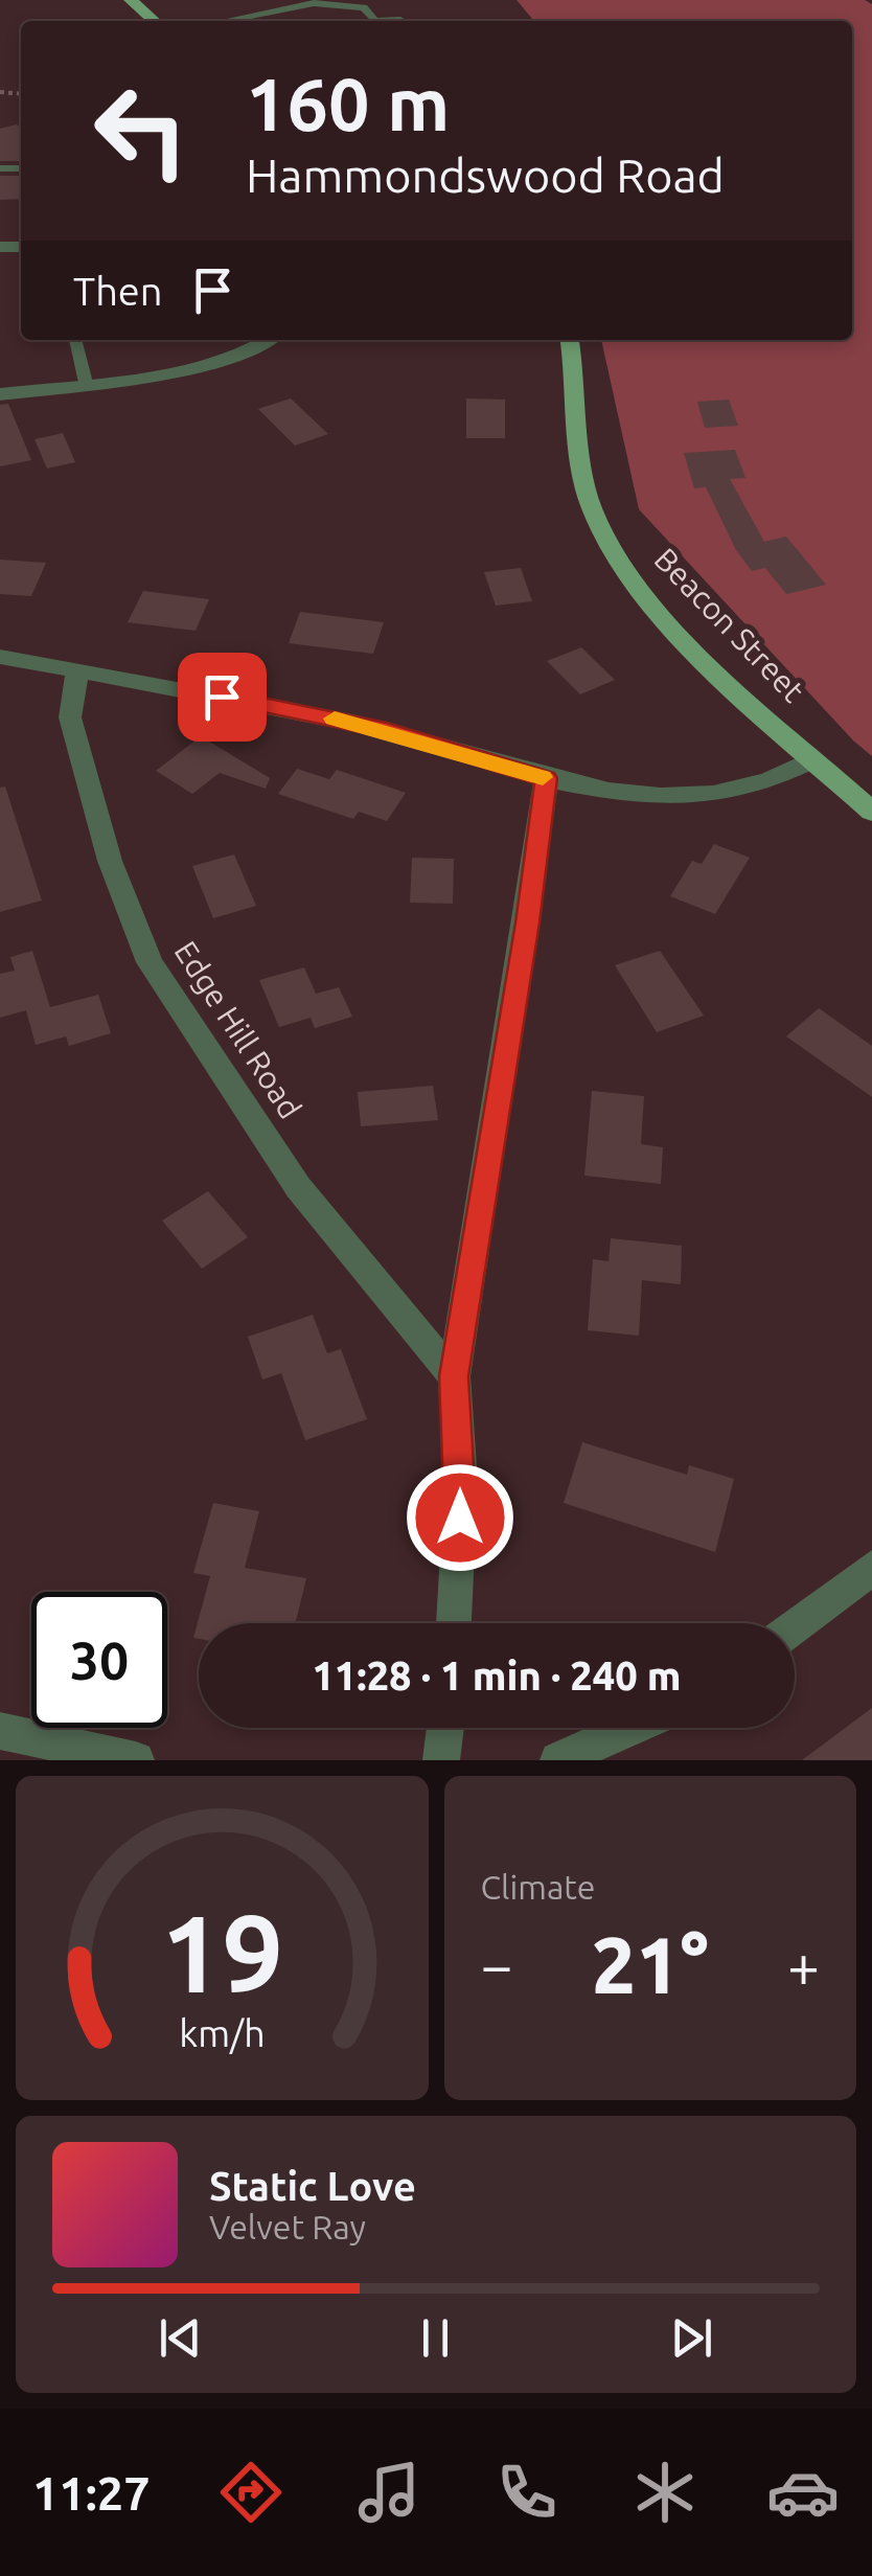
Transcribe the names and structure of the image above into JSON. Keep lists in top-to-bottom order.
{
  "streets": {
    "main road": ["Beacon Street"],
    "street": ["Edge Hill Road"]
  },
  "page": {
    "turn": ["160 m", "Hammondswood Road"],
    "then": "Then",
    "limit": "30",
    "trip": "11:28 · 1 min · 240 m",
    "tile": "Climate",
    "heat": ["−", "21°", "+"],
    "song": ["Static Love", "Velvet Ray"],
    "tabs": "11:27",
    "gauge": ["19", "km/h"]
  }
}
